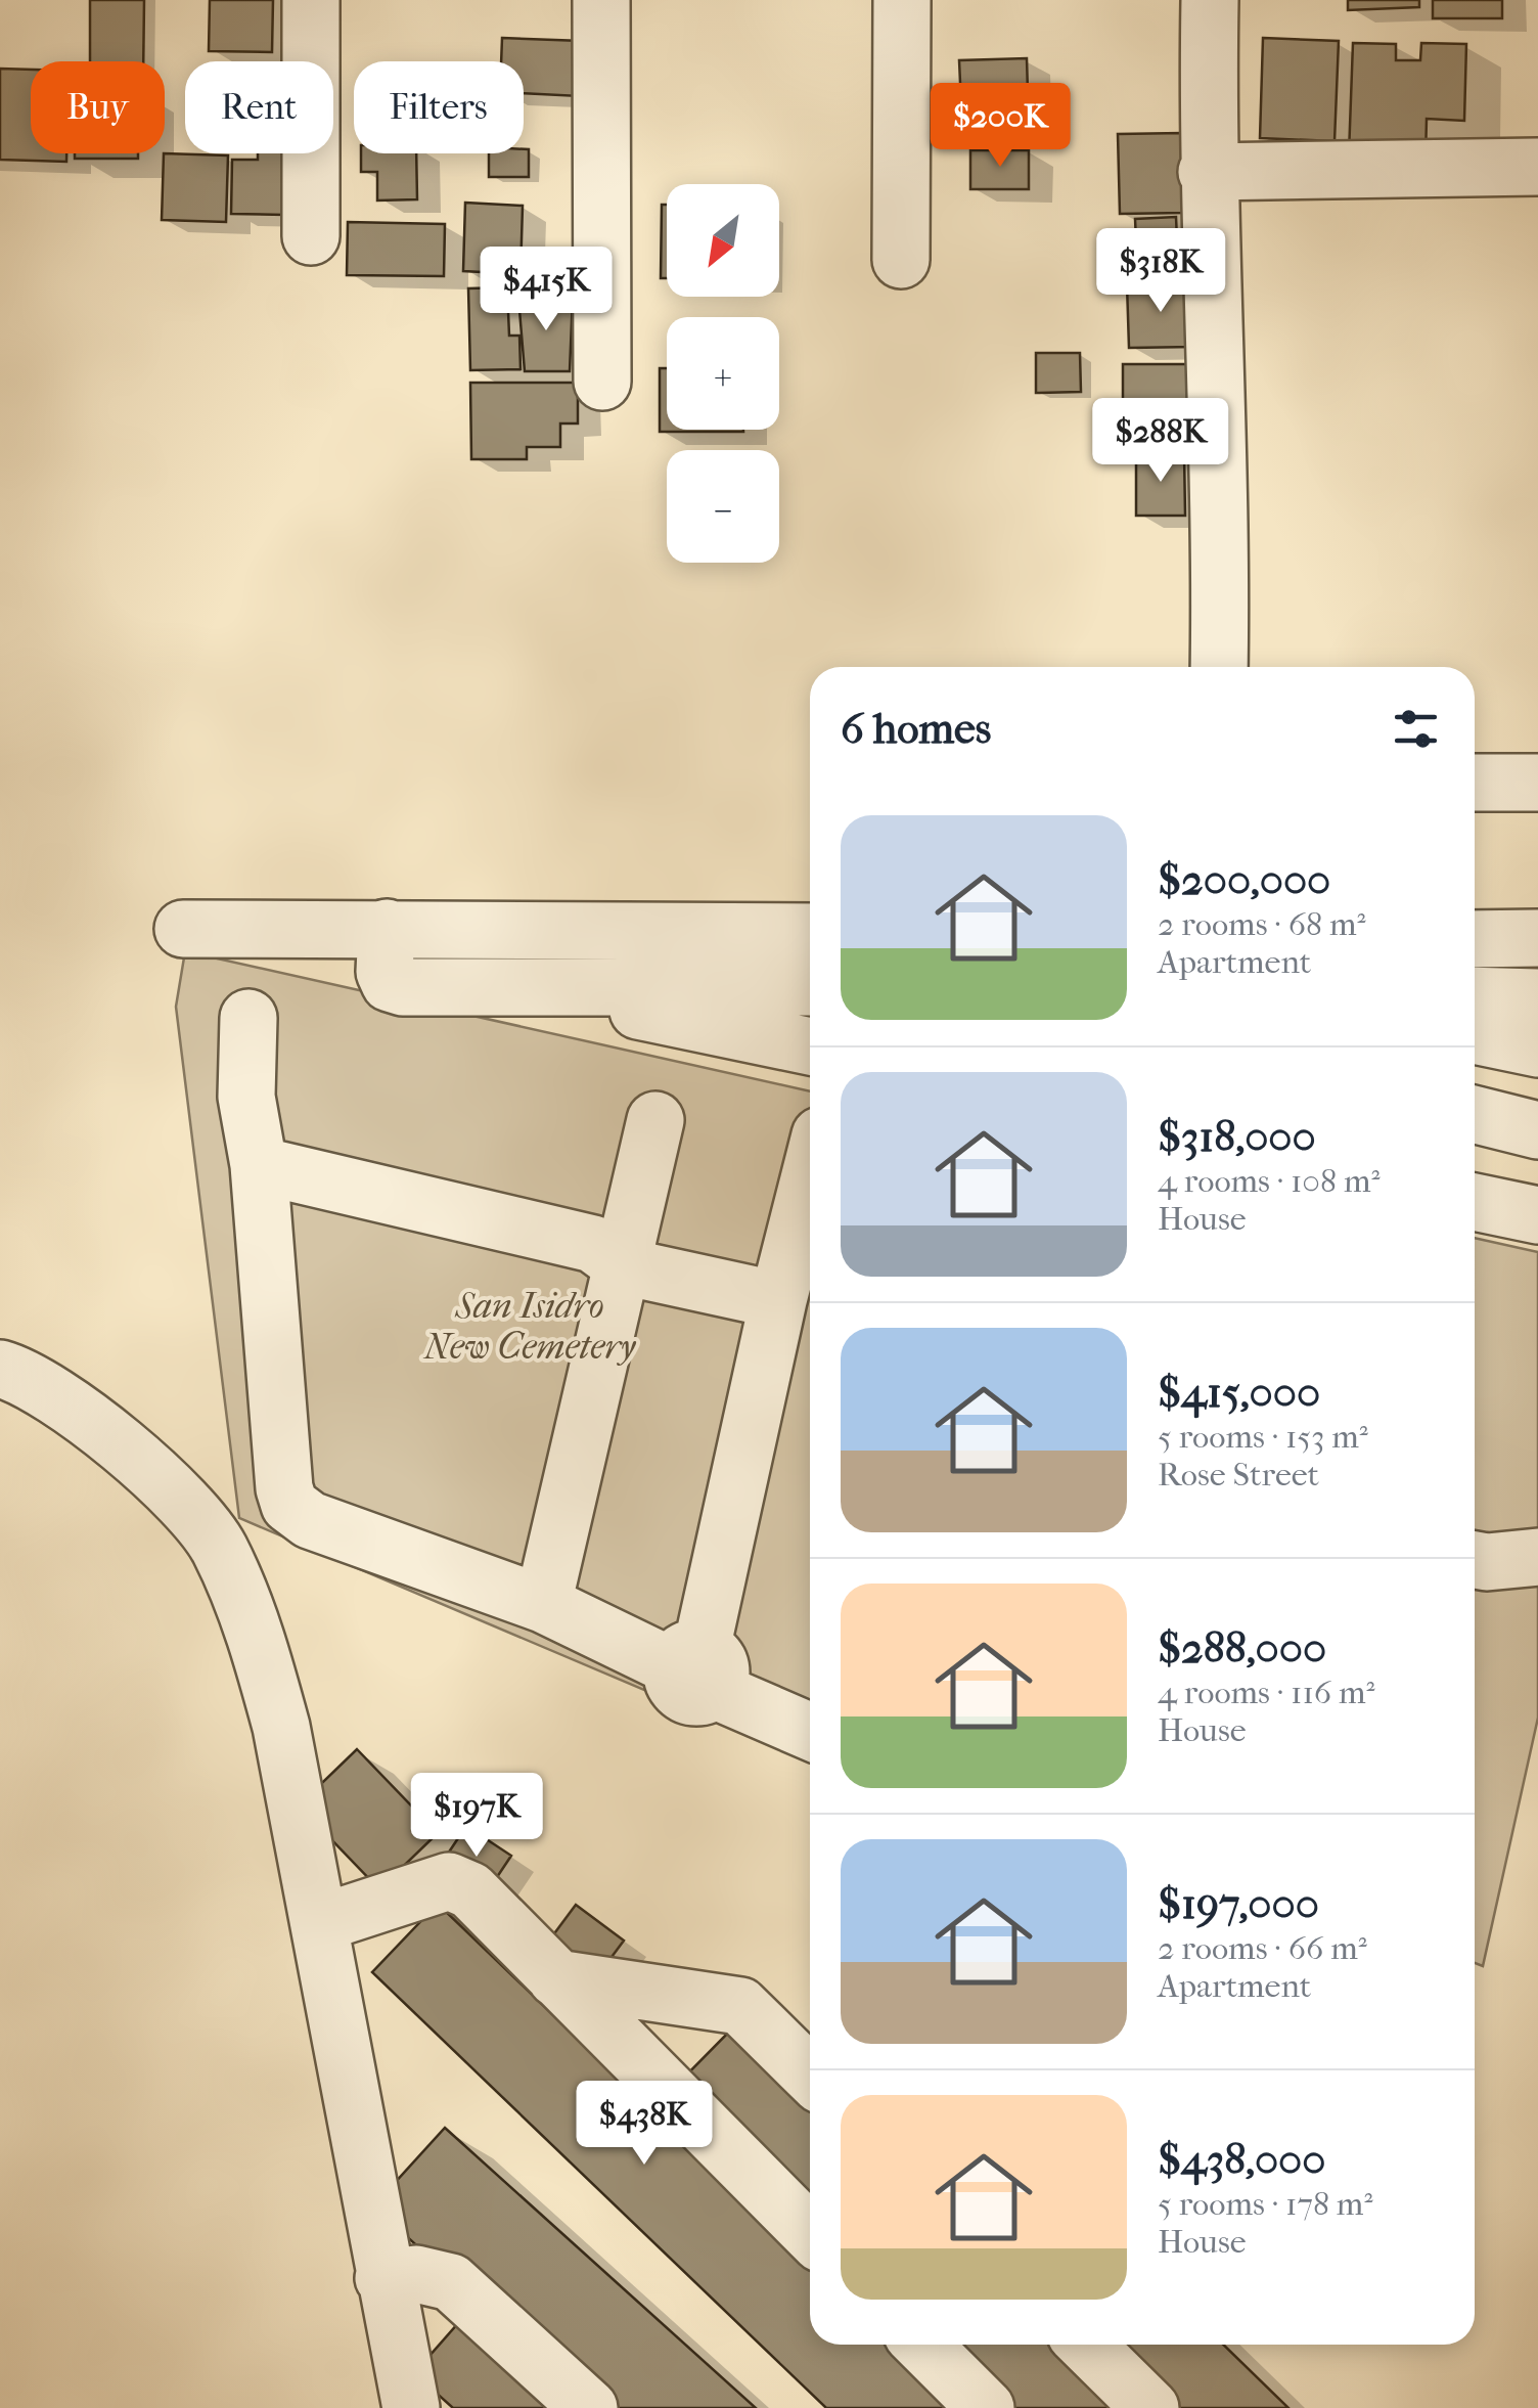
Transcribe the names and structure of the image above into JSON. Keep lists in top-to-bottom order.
{
  "parks": ["San Isidro New Cemetery"],
  "north": "bottom left",
  "page": {
    "chip": ["Buy", "Rent", "Filters"],
    "price": [
      "$200K",
      "$318K",
      "$415K",
      "$288K",
      "$197K",
      "$438K"
    ],
    "map_buttons": ["+", "−"],
    "heading": "6 homes",
    "list": [
      {
        "name": "$200,000",
        "note": "2 rooms · 68 m² · Apartment"
      },
      {
        "name": "$318,000",
        "note": "4 rooms · 108 m² · House"
      },
      {
        "name": "$415,000",
        "note": "5 rooms · 153 m² · Rose Street"
      },
      {
        "name": "$288,000",
        "note": "4 rooms · 116 m² · House"
      },
      {
        "name": "$197,000",
        "note": "2 rooms · 66 m² · Apartment"
      },
      {
        "name": "$438,000",
        "note": "5 rooms · 178 m² · House"
      }
    ]
  }
}
